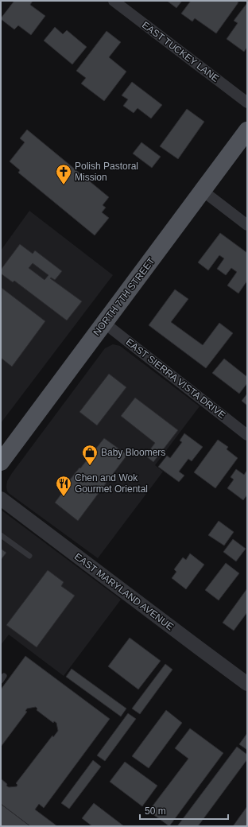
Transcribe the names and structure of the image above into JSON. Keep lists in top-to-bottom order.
{
  "streets": {
    "main road": ["NORTH 7TH STREET"],
    "street": ["EAST TUCKEY LANE", "EAST SIERRA VISTA DRIVE", "EAST MARYLAND AVENUE"]
  },
  "crossings": [
    ["NORTH 7TH STREET", "EAST SIERRA VISTA DRIVE"]
  ],
  "places": {
    "church": ["Polish Pastoral Mission"],
    "shop": ["Baby Bloomers"],
    "restaurant": ["Chen and Wok Gourmet Oriental"]
  },
  "scale_bar": "50 m"
}
